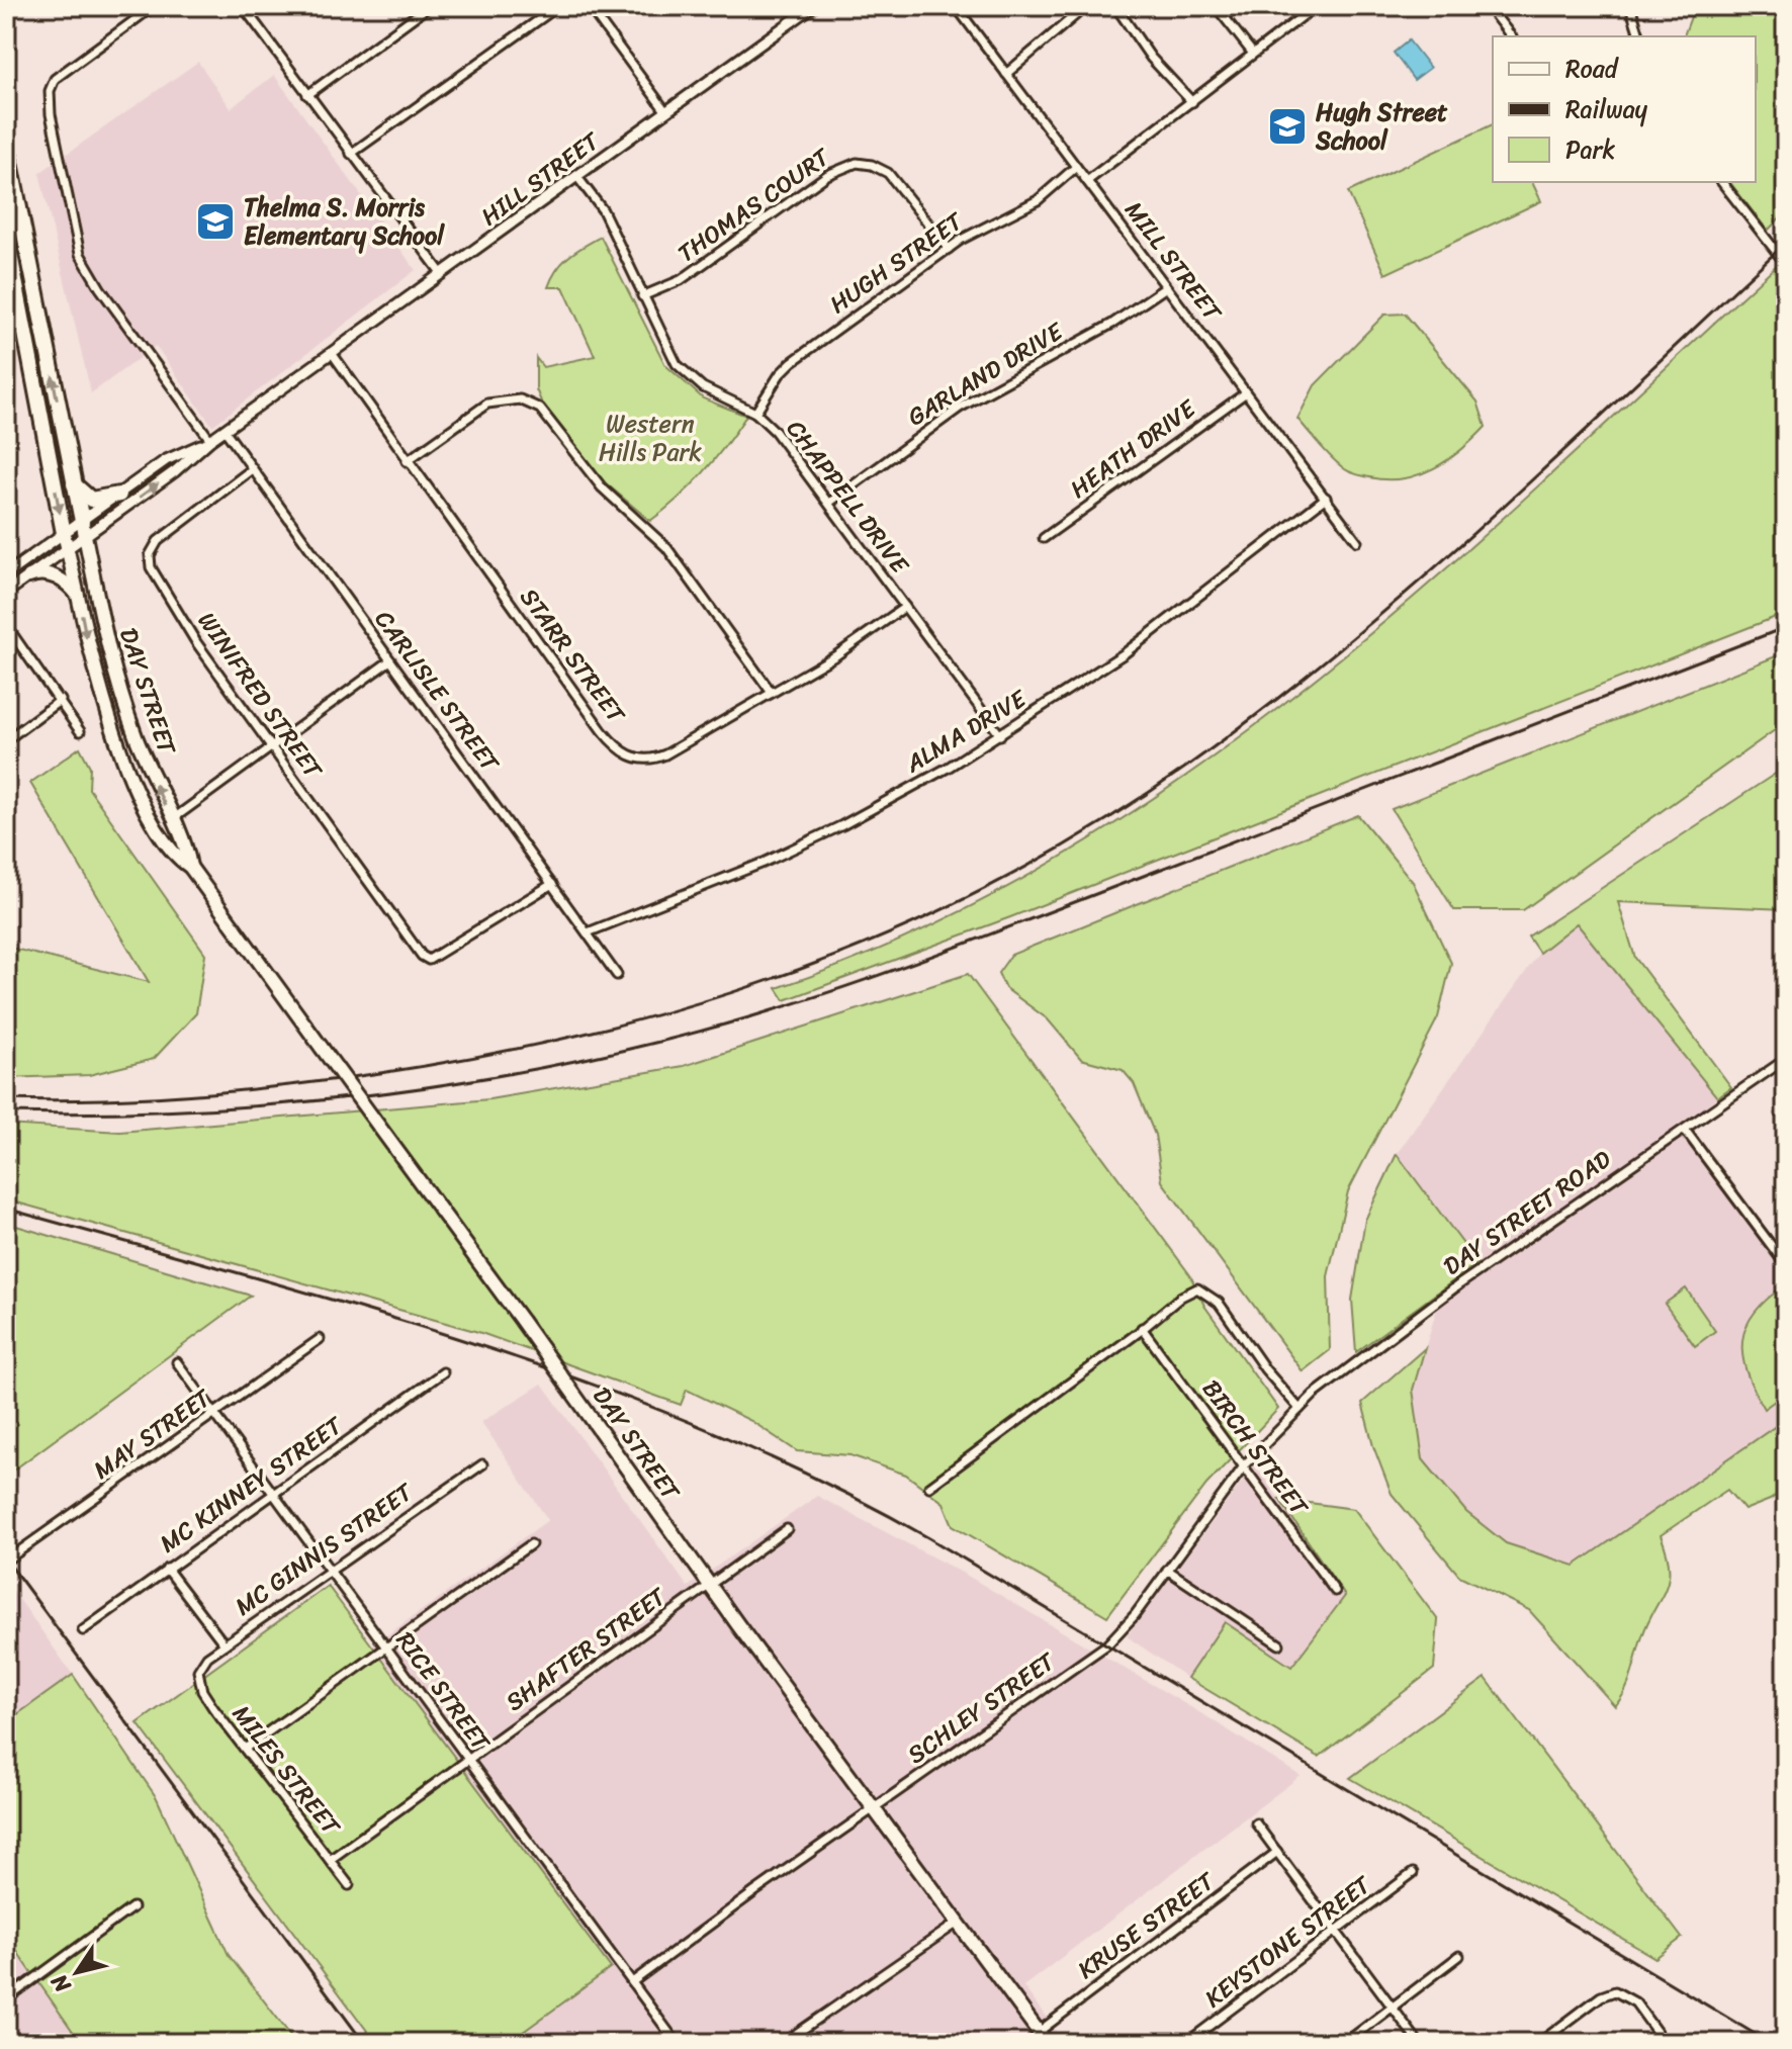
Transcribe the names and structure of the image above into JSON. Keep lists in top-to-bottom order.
{
  "streets": {
    "main road": ["DAY STREET"],
    "street": [
      "HILL STREET",
      "THOMAS COURT",
      "MILL STREET",
      "HUGH STREET",
      "GARLAND DRIVE",
      "HEATH DRIVE",
      "CHAPPELL DRIVE",
      "STARR STREET",
      "CARLISLE STREET",
      "WINIFRED STREET",
      "ALMA DRIVE",
      "DAY STREET ROAD",
      "MAY STREET",
      "BIRCH STREET",
      "MC KINNEY STREET",
      "MC GINNIS STREET",
      "SHAFTER STREET",
      "RICE STREET",
      "SCHLEY STREET",
      "MILES STREET",
      "KRUSE STREET",
      "KEYSTONE STREET"
    ]
  },
  "crossings": [
    ["HILL STREET", "CHAPPELL DRIVE"],
    ["HILL STREET", "STARR STREET"],
    ["HILL STREET", "DAY STREET"],
    ["HILL STREET", "CARLISLE STREET"],
    ["THOMAS COURT", "HUGH STREET"],
    ["THOMAS COURT", "CHAPPELL DRIVE"],
    ["MILL STREET", "HUGH STREET"],
    ["MILL STREET", "GARLAND DRIVE"],
    ["MILL STREET", "HEATH DRIVE"],
    ["MILL STREET", "ALMA DRIVE"],
    ["HUGH STREET", "CHAPPELL DRIVE"],
    ["GARLAND DRIVE", "CHAPPELL DRIVE"],
    ["CHAPPELL DRIVE", "STARR STREET"],
    ["CHAPPELL DRIVE", "ALMA DRIVE"],
    ["DAY STREET", "SHAFTER STREET"],
    ["DAY STREET", "SCHLEY STREET"],
    ["DAY STREET", "KRUSE STREET"],
    ["CARLISLE STREET", "WINIFRED STREET"],
    ["CARLISLE STREET", "ALMA DRIVE"],
    ["DAY STREET ROAD", "SCHLEY STREET"],
    ["MAY STREET", "RICE STREET"],
    ["BIRCH STREET", "SCHLEY STREET"],
    ["MC KINNEY STREET", "RICE STREET"],
    ["MC GINNIS STREET", "RICE STREET"],
    ["MC GINNIS STREET", "MILES STREET"],
    ["SHAFTER STREET", "RICE STREET"],
    ["SHAFTER STREET", "MILES STREET"],
    ["RICE STREET", "SCHLEY STREET"]
  ],
  "parks": ["Western Hills Park"],
  "places": {
    "school or university": ["Hugh Street School", "Thelma S. Morris Elementary School"]
  },
  "legend": ["Road", "Railway", "Park"],
  "north": "bottom left"
}
